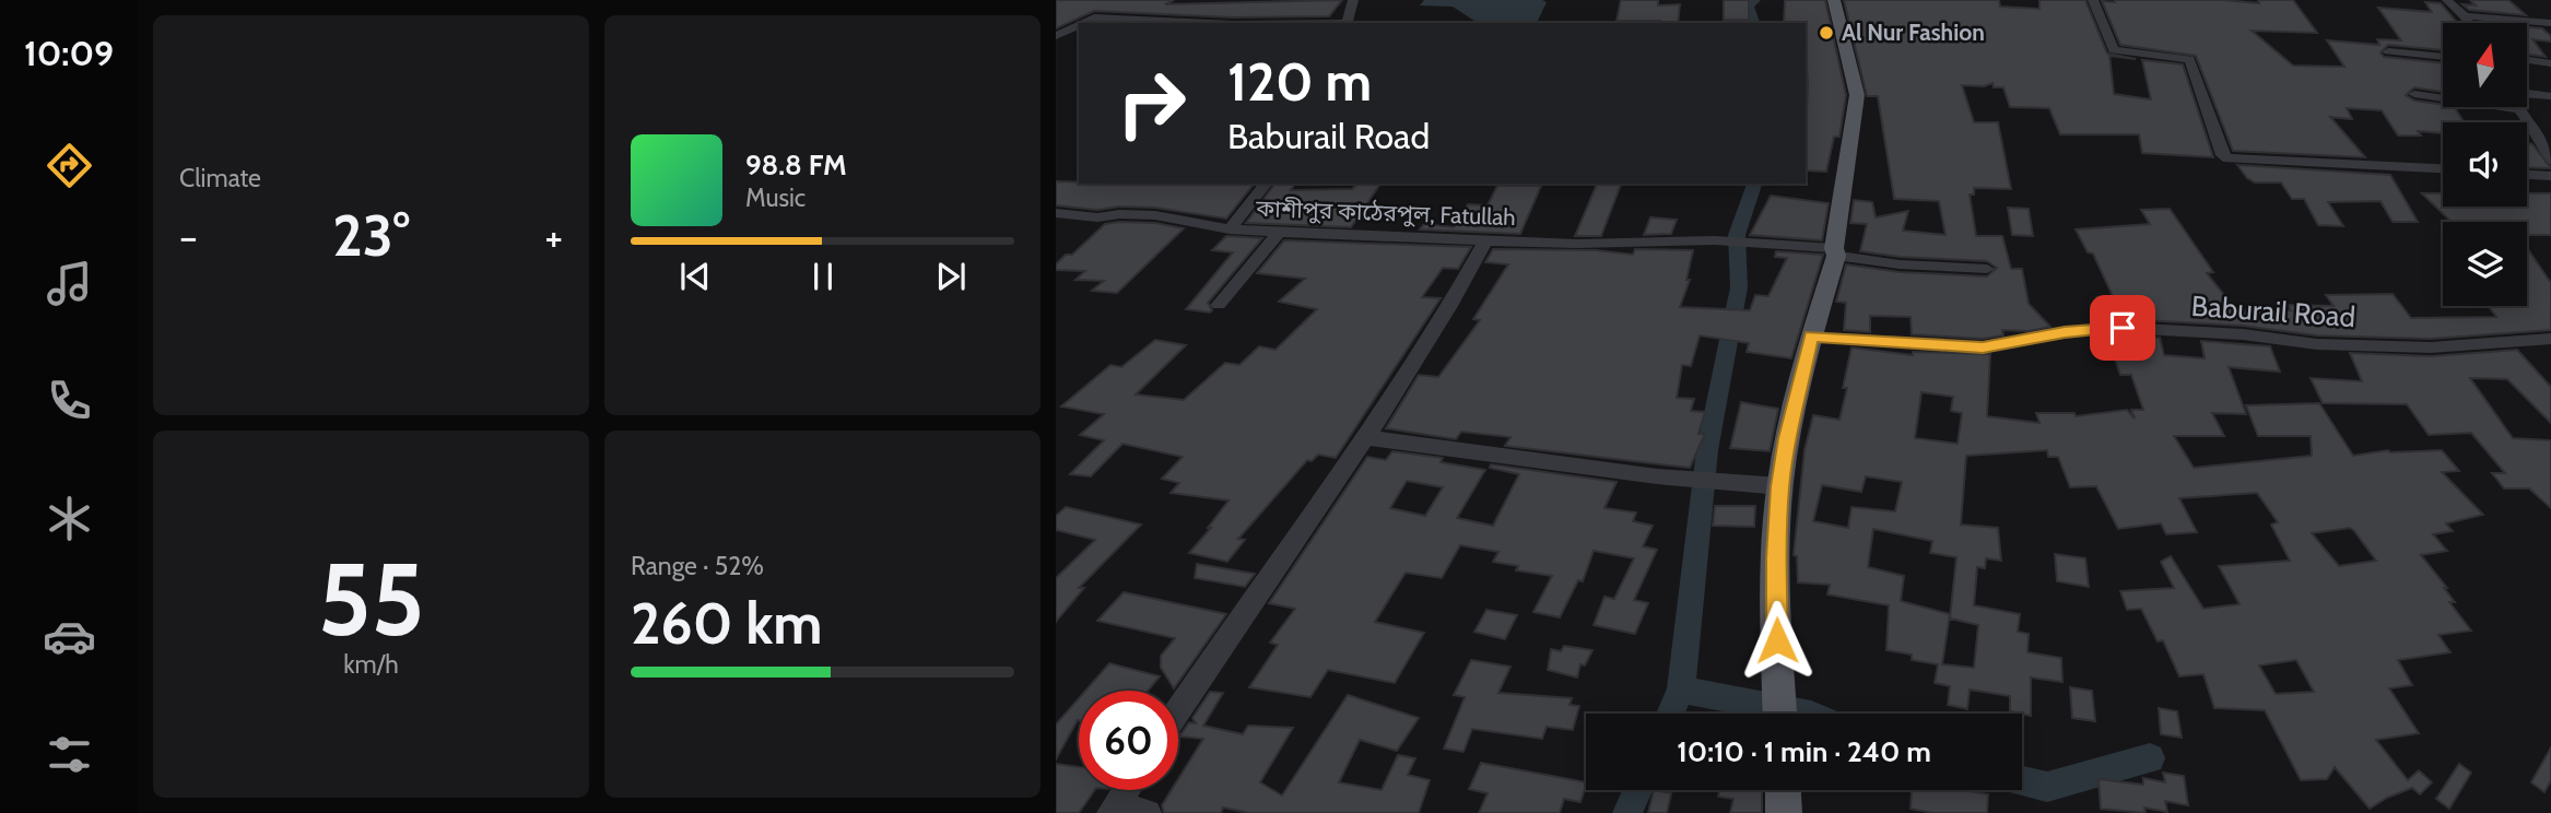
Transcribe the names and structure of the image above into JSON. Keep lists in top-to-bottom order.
{
  "streets": {
    "street": ["কাশীপুর কাঠেরপুল, Fatullah", "Baburail Road"]
  },
  "places": ["Al Nur Fashion"],
  "north": "top",
  "page": {
    "tabs": "10:09",
    "tile": [
      "Climate",
      ["55", "km/h"],
      ["Range · 52%", "260 km"]
    ],
    "turn": ["120 m", "Baburail Road"],
    "song": ["98.8 FM", "Music"],
    "heat": ["−", "23°", "+"],
    "limit": "60",
    "trip": "10:10 · 1 min · 240 m"
  }
}
